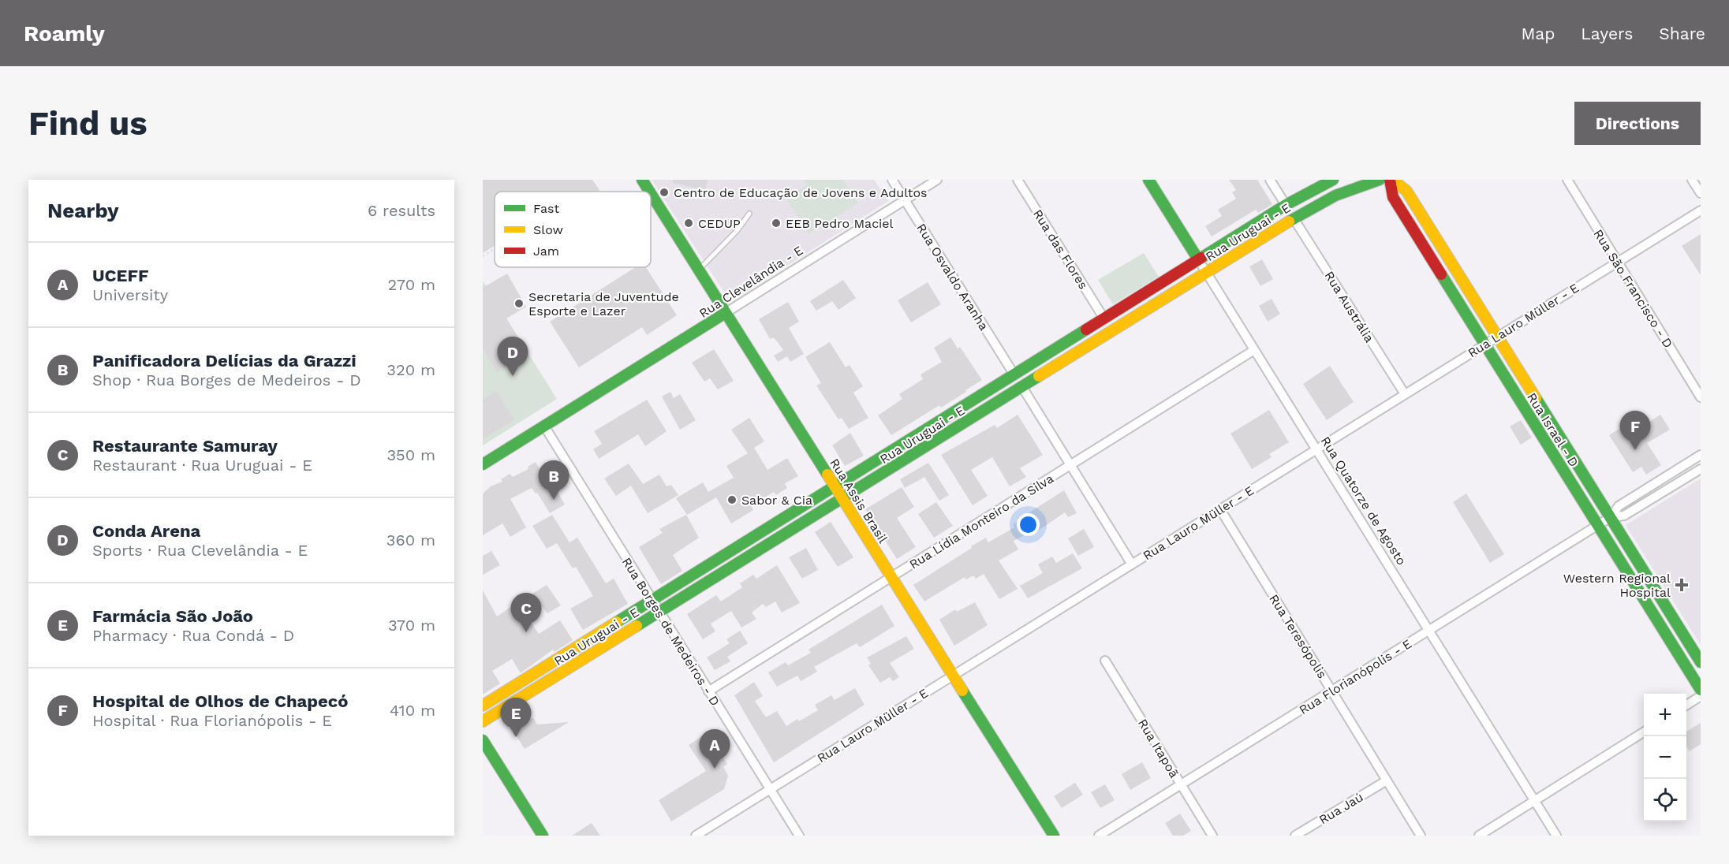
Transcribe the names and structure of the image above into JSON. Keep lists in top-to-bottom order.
{
  "streets": {
    "street": [
      "Rua Uruguai - E",
      "Rua das Flores",
      "Rua Osvaldo Aranha",
      "Rua Clevelândia - E",
      "Rua São Francisco - D",
      "Rua Austrália",
      "Rua Lauro Müller - E",
      "Rua Israel - D",
      "Rua Assis Brasil",
      "Rua Quatorze de Agosto",
      "Rua Lídia Monteiro da Silva",
      "Rua Borges de Medeiros - D",
      "Rua Teresópolis",
      "Rua Florianópolis - E",
      "Rua Itapoã",
      "Rua Jaú"
    ]
  },
  "crossings": [
    ["Rua Uruguai - E", "Rua das Flores"],
    ["Rua Uruguai - E", "Rua Osvaldo Aranha"],
    ["Rua Uruguai - E", "Rua Austrália"],
    ["Rua Uruguai - E", "Rua Assis Brasil"],
    ["Rua Uruguai - E", "Rua Quatorze de Agosto"],
    ["Rua Uruguai - E", "Rua Borges de Medeiros - D"],
    ["Rua Osvaldo Aranha", "Rua Clevelândia - E"],
    ["Rua Clevelândia - E", "Rua Assis Brasil"],
    ["Rua Clevelândia - E", "Rua Borges de Medeiros - D"],
    ["Rua São Francisco - D", "Rua Lauro Müller - E"],
    ["Rua Austrália", "Rua Lauro Müller - E"],
    ["Rua Lauro Müller - E", "Rua Israel - D"],
    ["Rua Lauro Müller - E", "Rua Assis Brasil"],
    ["Rua Lauro Müller - E", "Rua Quatorze de Agosto"],
    ["Rua Lauro Müller - E", "Rua Borges de Medeiros - D"],
    ["Rua Lauro Müller - E", "Rua Teresópolis"],
    ["Rua Israel - D", "Rua Florianópolis - E"],
    ["Rua Assis Brasil", "Rua Lídia Monteiro da Silva"],
    ["Rua Quatorze de Agosto", "Rua Lídia Monteiro da Silva"],
    ["Rua Quatorze de Agosto", "Rua Florianópolis - E"],
    ["Rua Lídia Monteiro da Silva", "Rua Borges de Medeiros - D"],
    ["Rua Teresópolis", "Rua Florianópolis - E"],
    ["Rua Teresópolis", "Rua Jaú"],
    ["Rua Florianópolis - E", "Rua Itapoã"]
  ],
  "places": {
    "other": [
      "Centro de Educação de Jovens e Adultos",
      "CEDUP",
      "EEB Pedro Maciel",
      "Secretaria de Juventude Esporte e Lazer",
      "Sabor & Cia"
    ],
    "health": ["Western Regional Hospital"]
  },
  "legend": ["Fast", "Slow", "Jam"],
  "page": {
    "header": "Roamly",
    "nav": ["Map", "Layers", "Share"],
    "buttons": "Directions",
    "title": "Find us",
    "heading": ["Nearby", "6 results"],
    "list": [
      {
        "mark": "A",
        "name": "UCEFF",
        "note": "University",
        "value": "270 m"
      },
      {
        "mark": "B",
        "name": "Panificadora Delícias da Grazzi",
        "note": "Shop · Rua Borges de Medeiros - D",
        "value": "320 m"
      },
      {
        "mark": "C",
        "name": "Restaurante Samuray",
        "note": "Restaurant · Rua Uruguai - E",
        "value": "350 m"
      },
      {
        "mark": "D",
        "name": "Conda Arena",
        "note": "Sports · Rua Clevelândia - E",
        "value": "360 m"
      },
      {
        "mark": "E",
        "name": "Farmácia São João",
        "note": "Pharmacy · Rua Condá - D",
        "value": "370 m"
      },
      {
        "mark": "F",
        "name": "Hospital de Olhos de Chapecó",
        "note": "Hospital · Rua Florianópolis - E",
        "value": "410 m"
      }
    ],
    "pins": [
      "D",
      "F",
      "B",
      "C",
      "E",
      "A"
    ],
    "map_buttons": ["+", "−"]
  }
}
